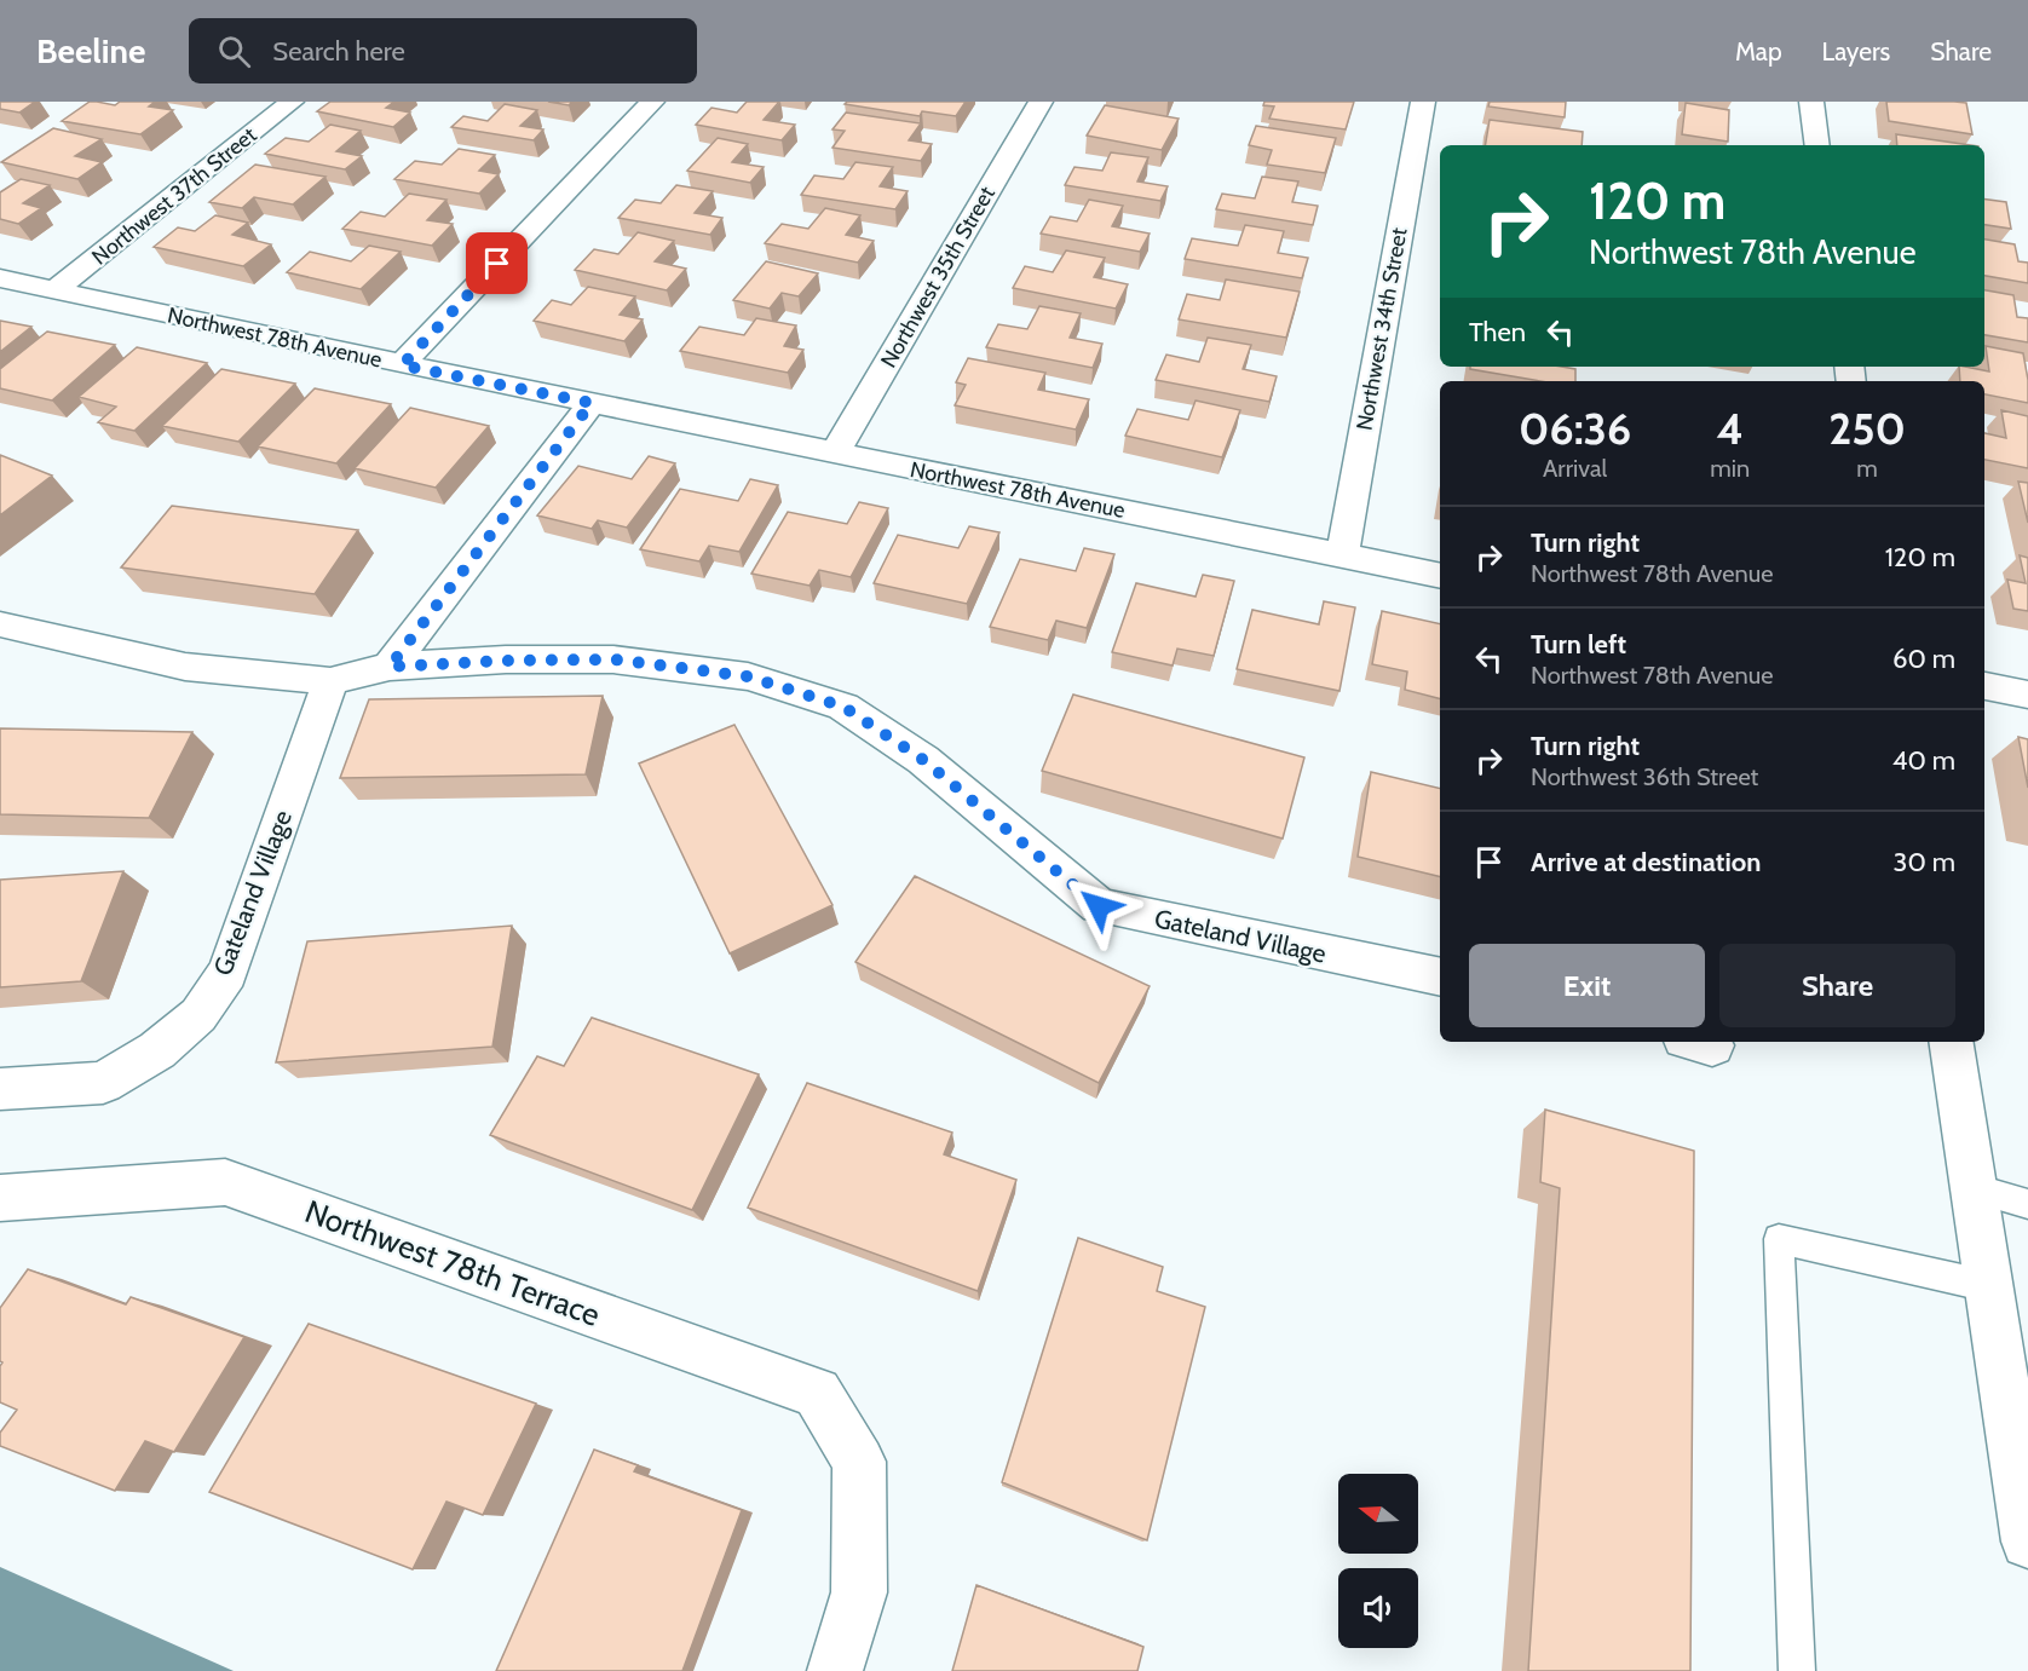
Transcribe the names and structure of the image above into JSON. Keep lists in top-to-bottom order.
{
  "streets": {
    "street": [
      "Northwest 37th Street",
      "Northwest 35th Street",
      "Northwest 34th Street",
      "Northwest 78th Avenue",
      "Gateland Village",
      "Northwest 78th Terrace"
    ]
  },
  "crossings": [
    ["Northwest 37th Street", "Northwest 78th Avenue"],
    ["Northwest 35th Street", "Northwest 78th Avenue"],
    ["Northwest 34th Street", "Northwest 78th Avenue"]
  ],
  "north": "left",
  "page": {
    "header": "Beeline",
    "search": "Search here",
    "nav": ["Map", "Layers", "Share"],
    "turn": ["120 m", "Northwest 78th Avenue"],
    "then": "Then",
    "eta": [
      "06:36",
      "Arrival",
      "4",
      "min",
      "250",
      "m"
    ],
    "list": [
      {
        "name": "Turn right",
        "note": "Northwest 78th Avenue",
        "value": "120 m"
      },
      {
        "name": "Turn left",
        "note": "Northwest 78th Avenue",
        "value": "60 m"
      },
      {
        "name": "Turn right",
        "note": "Northwest 36th Street",
        "value": "40 m"
      },
      {
        "name": "Arrive at destination",
        "value": "30 m"
      }
    ],
    "buttons": ["Exit", "Share"]
  }
}
